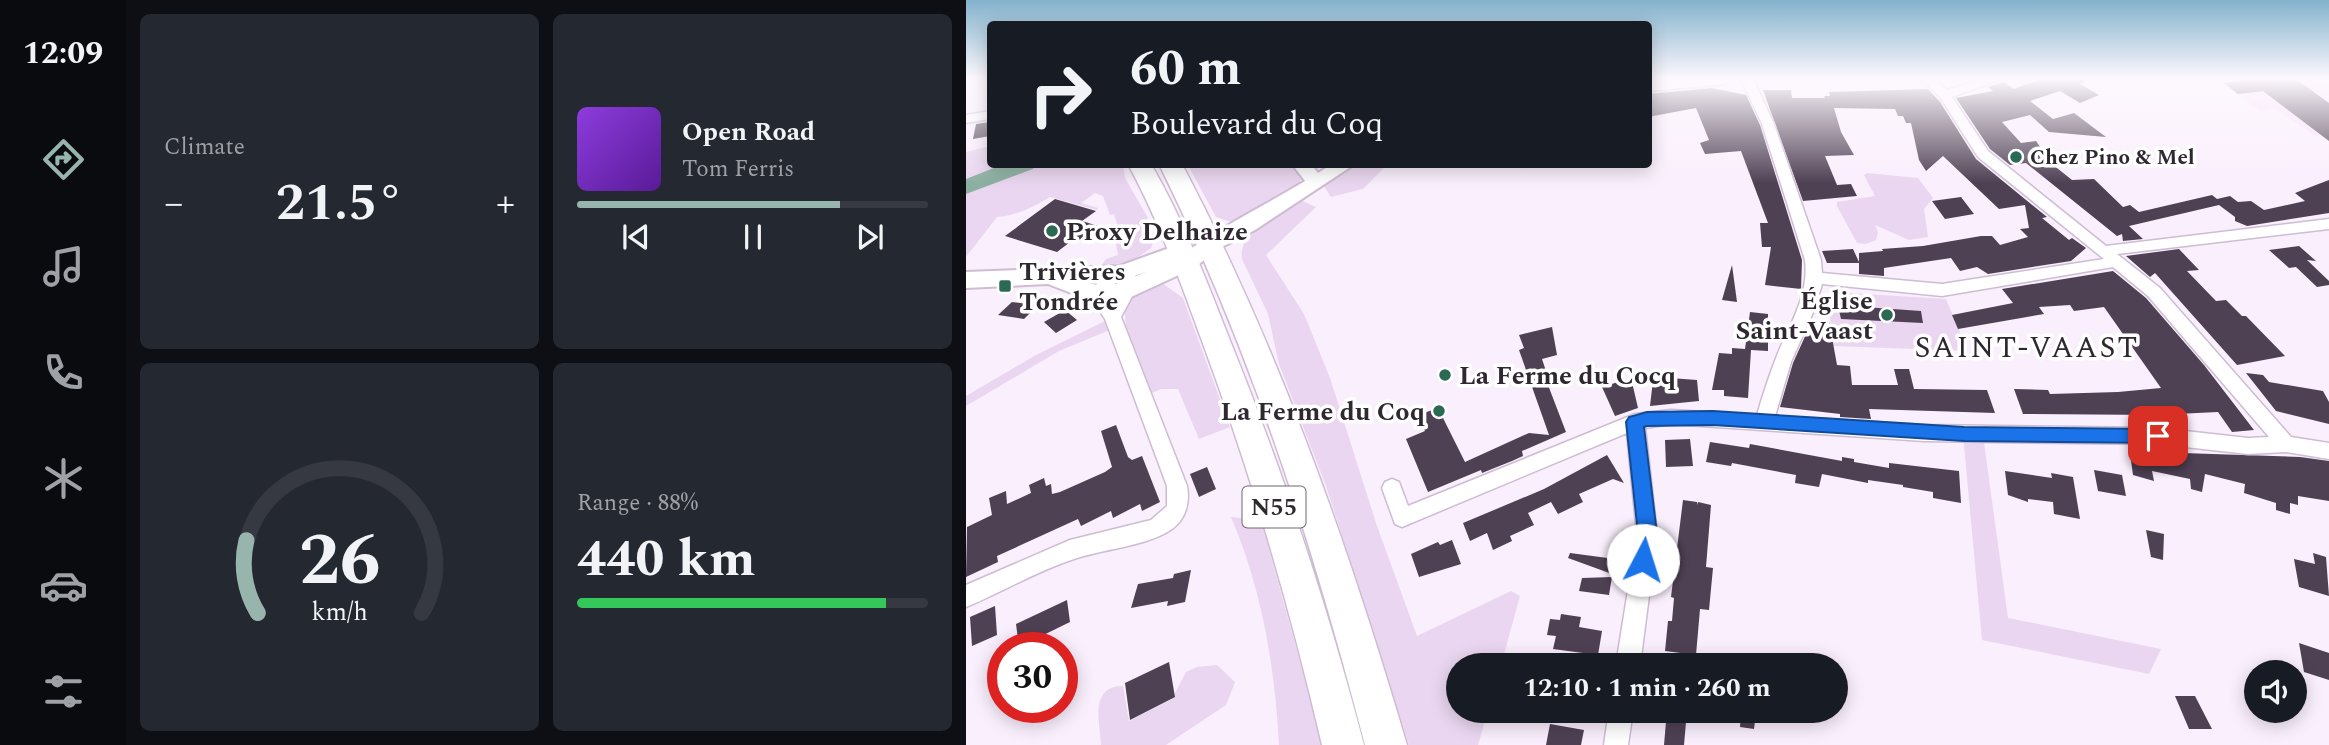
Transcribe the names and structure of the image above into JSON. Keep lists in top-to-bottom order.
{
  "streets": {
    "highway": ["N55"]
  },
  "districts": ["SAINT-VAAST"],
  "places": {
    "other": [
      "Chez Pino & Mel",
      "Proxy Delhaize",
      "Église Saint-Vaast",
      "La Ferme du Cocq",
      "La Ferme du Coq"
    ],
    "transit": ["Trivières Tondrée"]
  },
  "page": {
    "tabs": "12:09",
    "tile": [
      "Climate",
      ["Range · 88%", "440 km"]
    ],
    "turn": ["60 m", "Boulevard du Coq"],
    "song": ["Open Road", "Tom Ferris"],
    "heat": ["−", "21.5°", "+"],
    "limit": "30",
    "trip": "12:10 · 1 min · 260 m",
    "gauge": ["26", "km/h"]
  }
}
